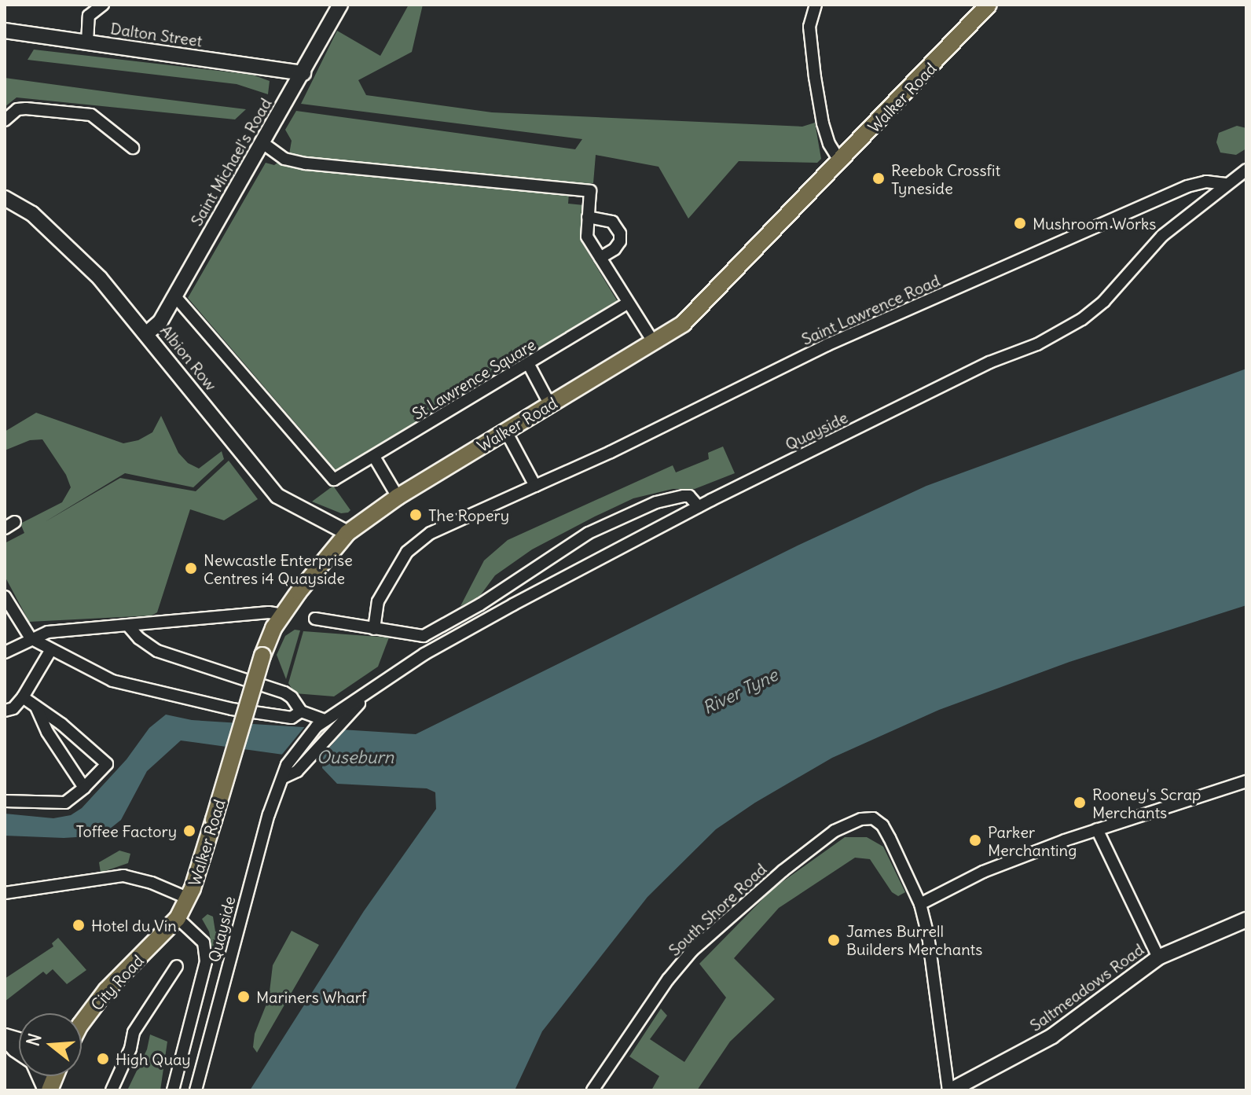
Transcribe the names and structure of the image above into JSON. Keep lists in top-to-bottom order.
{
  "streets": {
    "main road": ["Walker Road", "City Road"],
    "street": [
      "Dalton Street",
      "Saint Michael's Road",
      "Saint Lawrence Road",
      "Albion Row",
      "St Lawrence Square",
      "Quayside",
      "South Shore Road",
      "Saltmeadows Road"
    ]
  },
  "crossings": [
    ["Dalton Street", "Saint Michael's Road"],
    ["Walker Road", "Albion Row"],
    ["Walker Road", "City Road"],
    ["Saint Michael's Road", "Albion Row"],
    ["Saint Michael's Road", "St Lawrence Square"],
    ["Saint Lawrence Road", "Quayside"]
  ],
  "water": ["River Tyne", "Ouseburn"],
  "places": [
    "Reebok Crossfit Tyneside",
    "Mushroom Works",
    "The Ropery",
    "Newcastle Enterprise Centres i4 Quayside",
    "Rooney's Scrap Merchants",
    "Toffee Factory",
    "Parker Merchanting",
    "Hotel du Vin",
    "James Burrell Builders Merchants",
    "Mariners Wharf",
    "High Quay"
  ],
  "north": "left"
}
